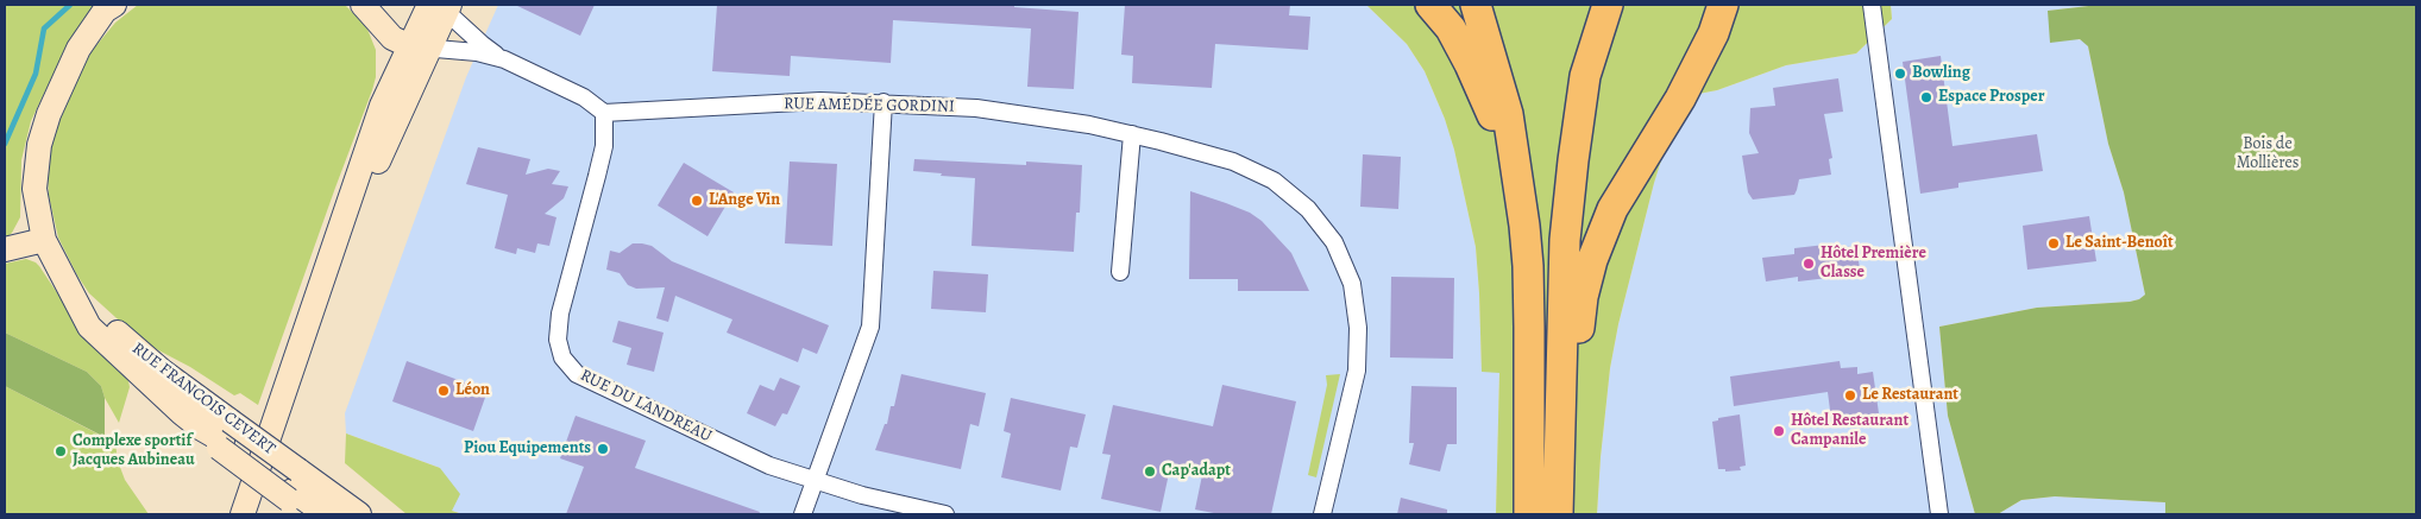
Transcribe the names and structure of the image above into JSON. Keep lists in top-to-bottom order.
{
  "streets": {
    "street": ["RUE AMÉDÉE GORDINI", "RUE FRANCOIS CEVERT", "RUE DU LANDREAU"]
  },
  "crossings": [
    ["RUE AMÉDÉE GORDINI", "RUE DU LANDREAU"]
  ],
  "parks": ["Bois de Mollières"],
  "places": [
    "Bowling",
    "Espace Prosper",
    "L'Ange Vin",
    "Le Saint-Benoît",
    "Hôtel Première Classe",
    "Léon",
    "Le Restaurant",
    "Hôtel Restaurant Campanile",
    "Piou Equipements",
    "Complexe sportif Jacques Aubineau",
    "Cap'adapt"
  ]
}
